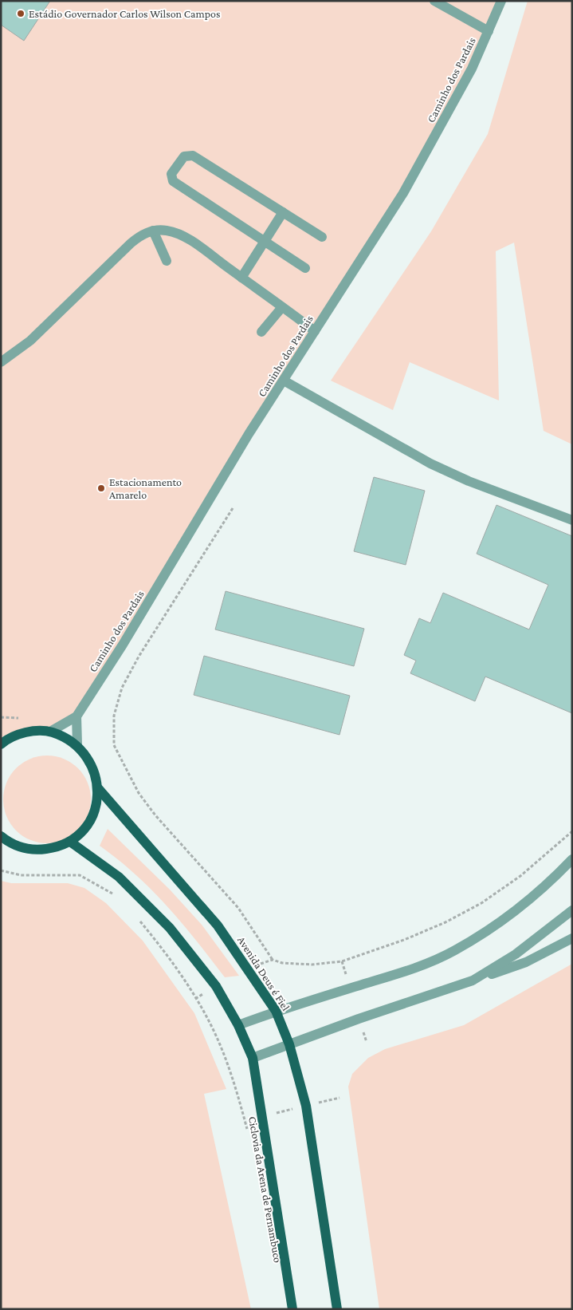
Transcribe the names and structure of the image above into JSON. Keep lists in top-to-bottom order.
{
  "streets": {
    "main road": ["Avenida Deus é Fiel"],
    "street": ["Caminho dos Pardais"],
    "path": ["Ciclovia da Arena de Pernambuco"]
  },
  "places": ["Estádio Governador Carlos Wilson Campos", "Estacionamento Amarelo"]
}
